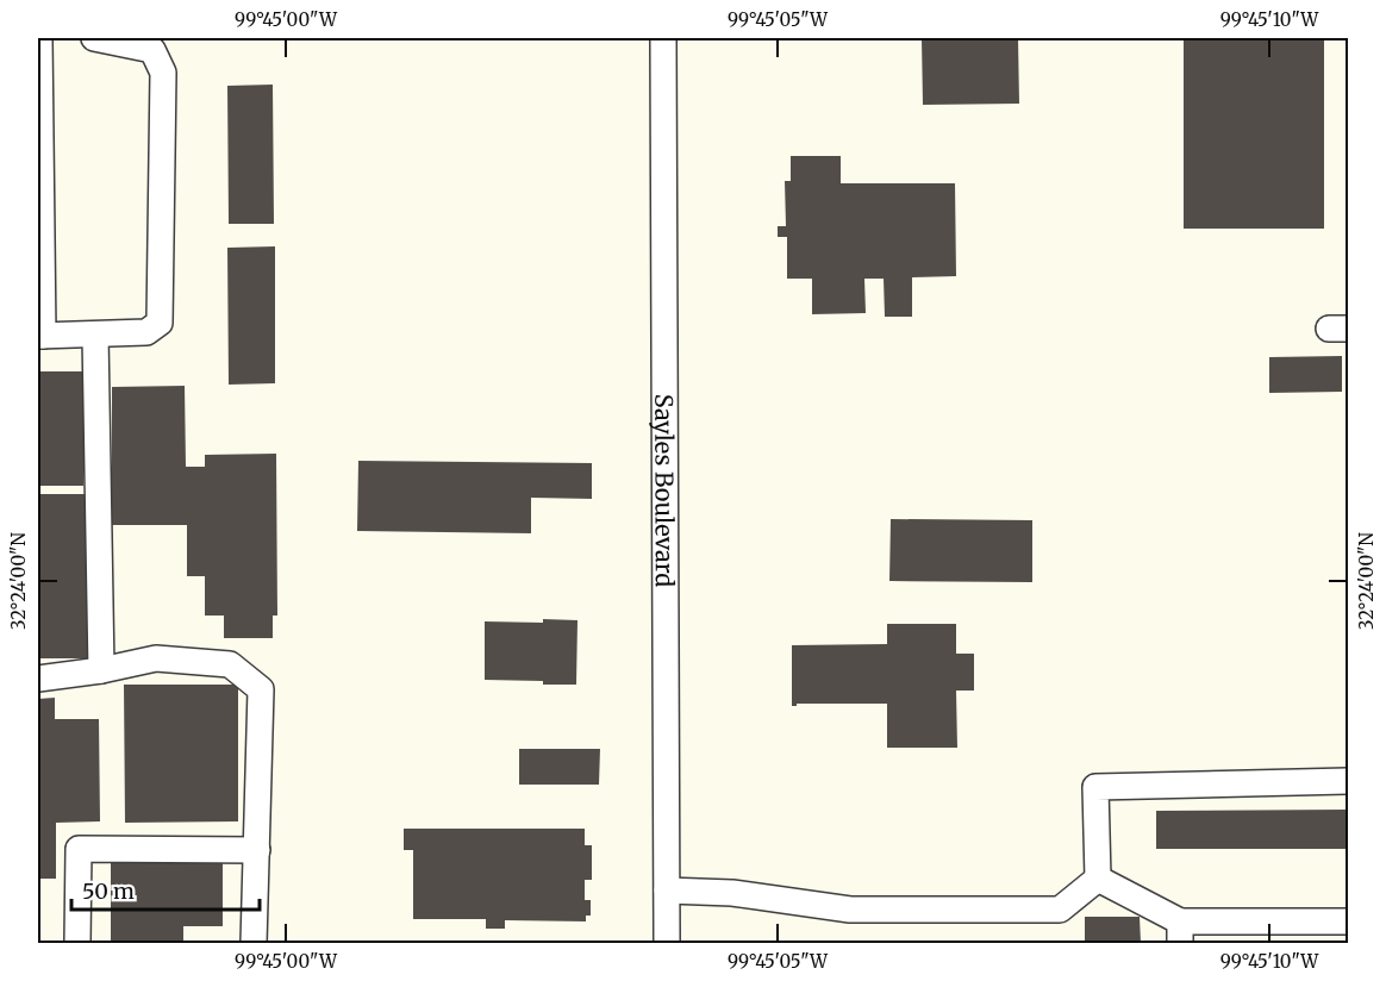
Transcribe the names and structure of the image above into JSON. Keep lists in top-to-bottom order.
{
  "streets": {
    "street": ["Sayles Boulevard"]
  },
  "scale_bar": "50 m",
  "coordinates": [
    "99°45'00\"W",
    "99°45'05\"W",
    "99°45'10\"W",
    "32°24'00\"N"
  ]
}
